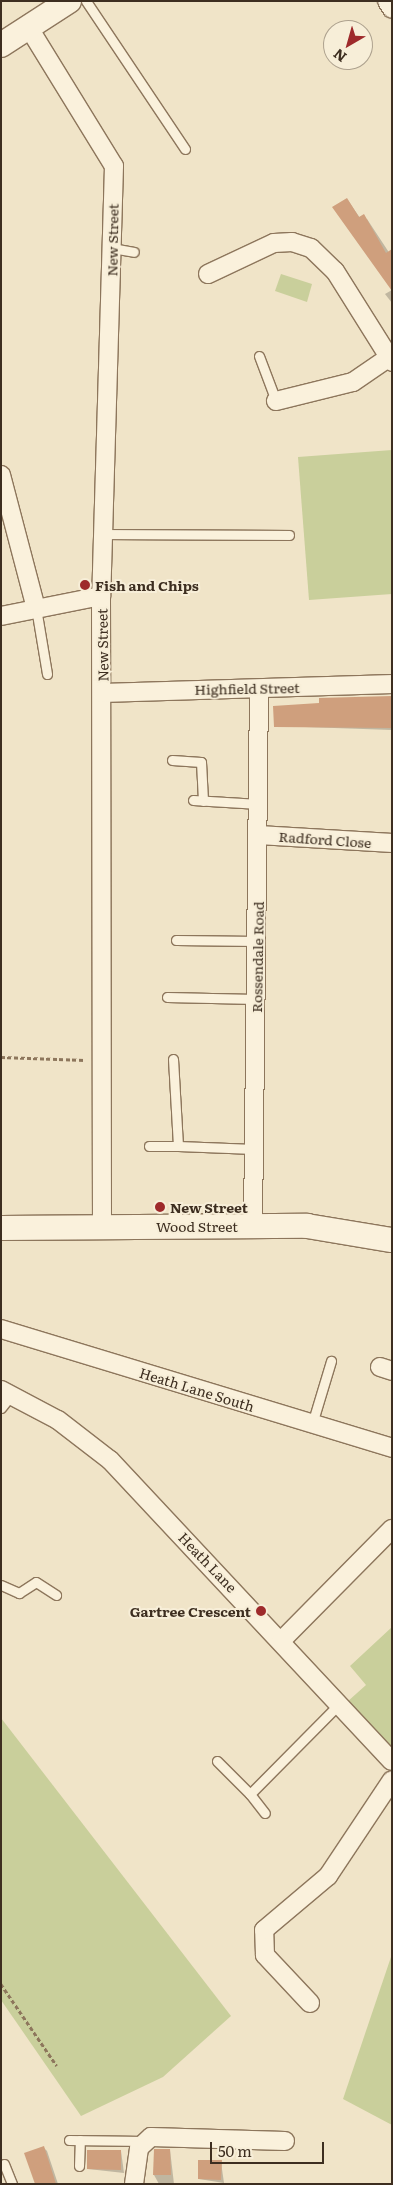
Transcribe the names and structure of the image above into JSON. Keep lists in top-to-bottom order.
{
  "streets": {
    "street": [
      "New Street",
      "Highfield Street",
      "Radford Close",
      "Rossendale Road",
      "Wood Street",
      "Heath Lane South",
      "Heath Lane"
    ]
  },
  "crossings": [
    ["New Street", "Highfield Street"],
    ["New Street", "Wood Street"],
    ["Highfield Street", "Rossendale Road"],
    ["Radford Close", "Rossendale Road"],
    ["Rossendale Road", "Wood Street"]
  ],
  "places": ["Fish and Chips", "New Street", "Gartree Crescent"],
  "scale_bar": "50 m",
  "north": "bottom left"
}
